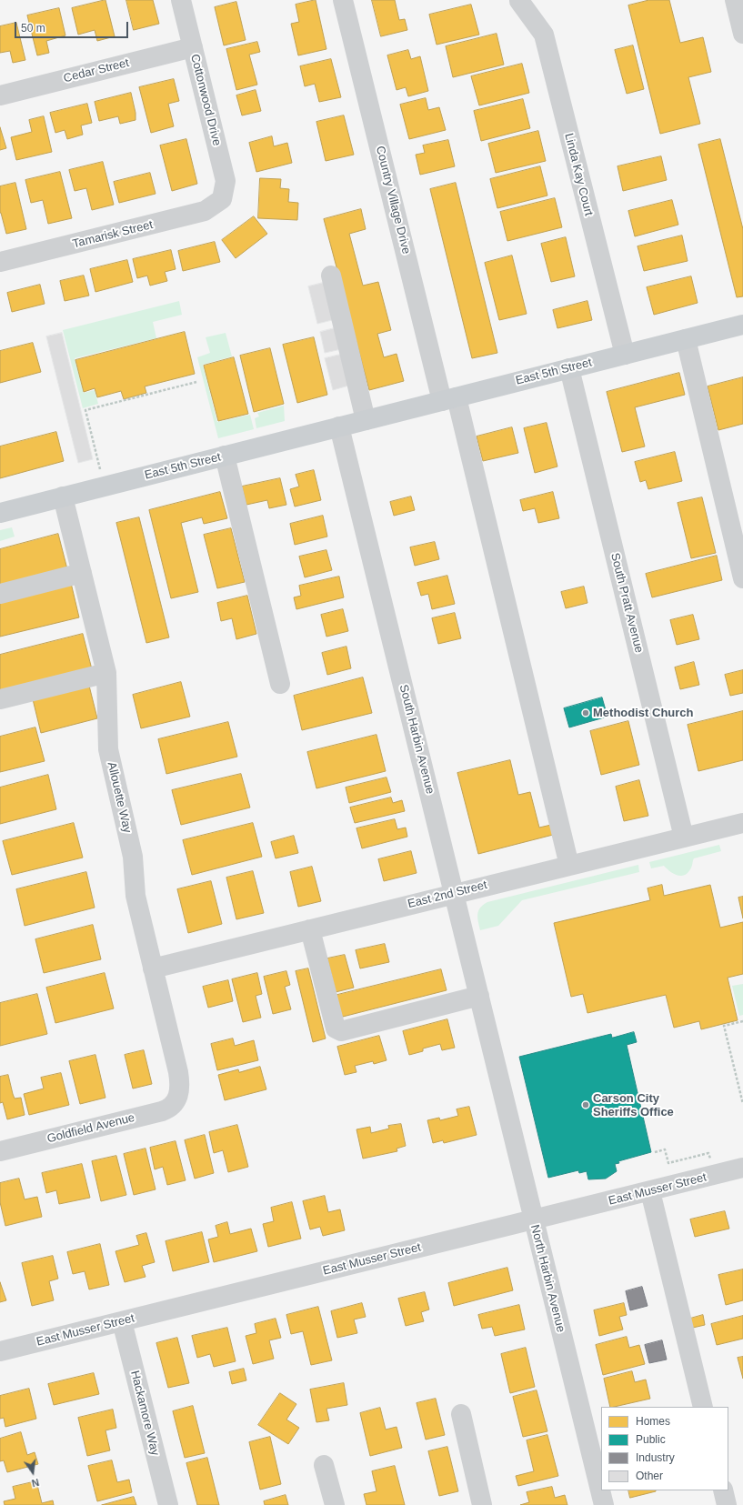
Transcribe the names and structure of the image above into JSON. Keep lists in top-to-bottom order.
{
  "streets": {
    "main road": ["East 5th Street"],
    "street": [
      "Cedar Street",
      "Cottonwood Drive",
      "Linda Kay Court",
      "Country Village Drive",
      "Tamarisk Street",
      "South Pratt Avenue",
      "South Harbin Avenue",
      "Allouette Way",
      "East 2nd Street",
      "Goldfield Avenue",
      "East Musser Street",
      "North Harbin Avenue",
      "Hackamore Way"
    ]
  },
  "crossings": [
    ["Cedar Street", "Cottonwood Drive"],
    ["Cottonwood Drive", "Tamarisk Street"],
    ["Linda Kay Court", "East 5th Street"],
    ["Country Village Drive", "East 5th Street"],
    ["Country Village Drive", "East 2nd Street"],
    ["East 5th Street", "South Pratt Avenue"],
    ["East 5th Street", "South Harbin Avenue"],
    ["East 5th Street", "Allouette Way"],
    ["South Pratt Avenue", "East 2nd Street"],
    ["South Harbin Avenue", "East 2nd Street"],
    ["South Harbin Avenue", "North Harbin Avenue"],
    ["Allouette Way", "East 2nd Street"],
    ["Allouette Way", "Goldfield Avenue"],
    ["East Musser Street", "North Harbin Avenue"],
    ["East Musser Street", "Hackamore Way"]
  ],
  "places": ["Methodist Church", "Carson City Sheriffs Office"],
  "legend": [
    "Homes",
    "Public",
    "Industry",
    "Other"
  ],
  "scale_bar": "50 m",
  "north": "bottom"
}
